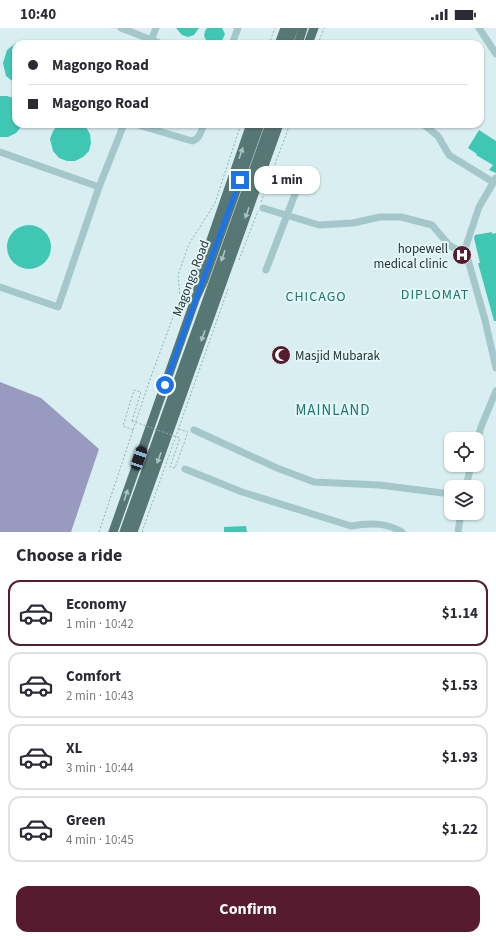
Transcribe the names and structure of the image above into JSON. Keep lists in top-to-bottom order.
{
  "streets": {
    "main road": ["Magongo Road"]
  },
  "districts": ["DIPLOMAT", "CHICAGO", "MAINLAND"],
  "places": {
    "hospital": ["hopewell medical clinic"],
    "mosque": ["Masjid Mubarak"]
  },
  "page": {
    "status": "10:40",
    "banner": ["Magongo Road", "Magongo Road"],
    "bubble": "1 min",
    "heading": "Choose a ride",
    "list": [
      {
        "name": "Economy",
        "note": "1 min · 10:42",
        "value": "$1.14"
      },
      {
        "name": "Comfort",
        "note": "2 min · 10:43",
        "value": "$1.53"
      },
      {
        "name": "XL",
        "note": "3 min · 10:44",
        "value": "$1.93"
      },
      {
        "name": "Green",
        "note": "4 min · 10:45",
        "value": "$1.22"
      }
    ],
    "buttons": "Confirm"
  }
}
